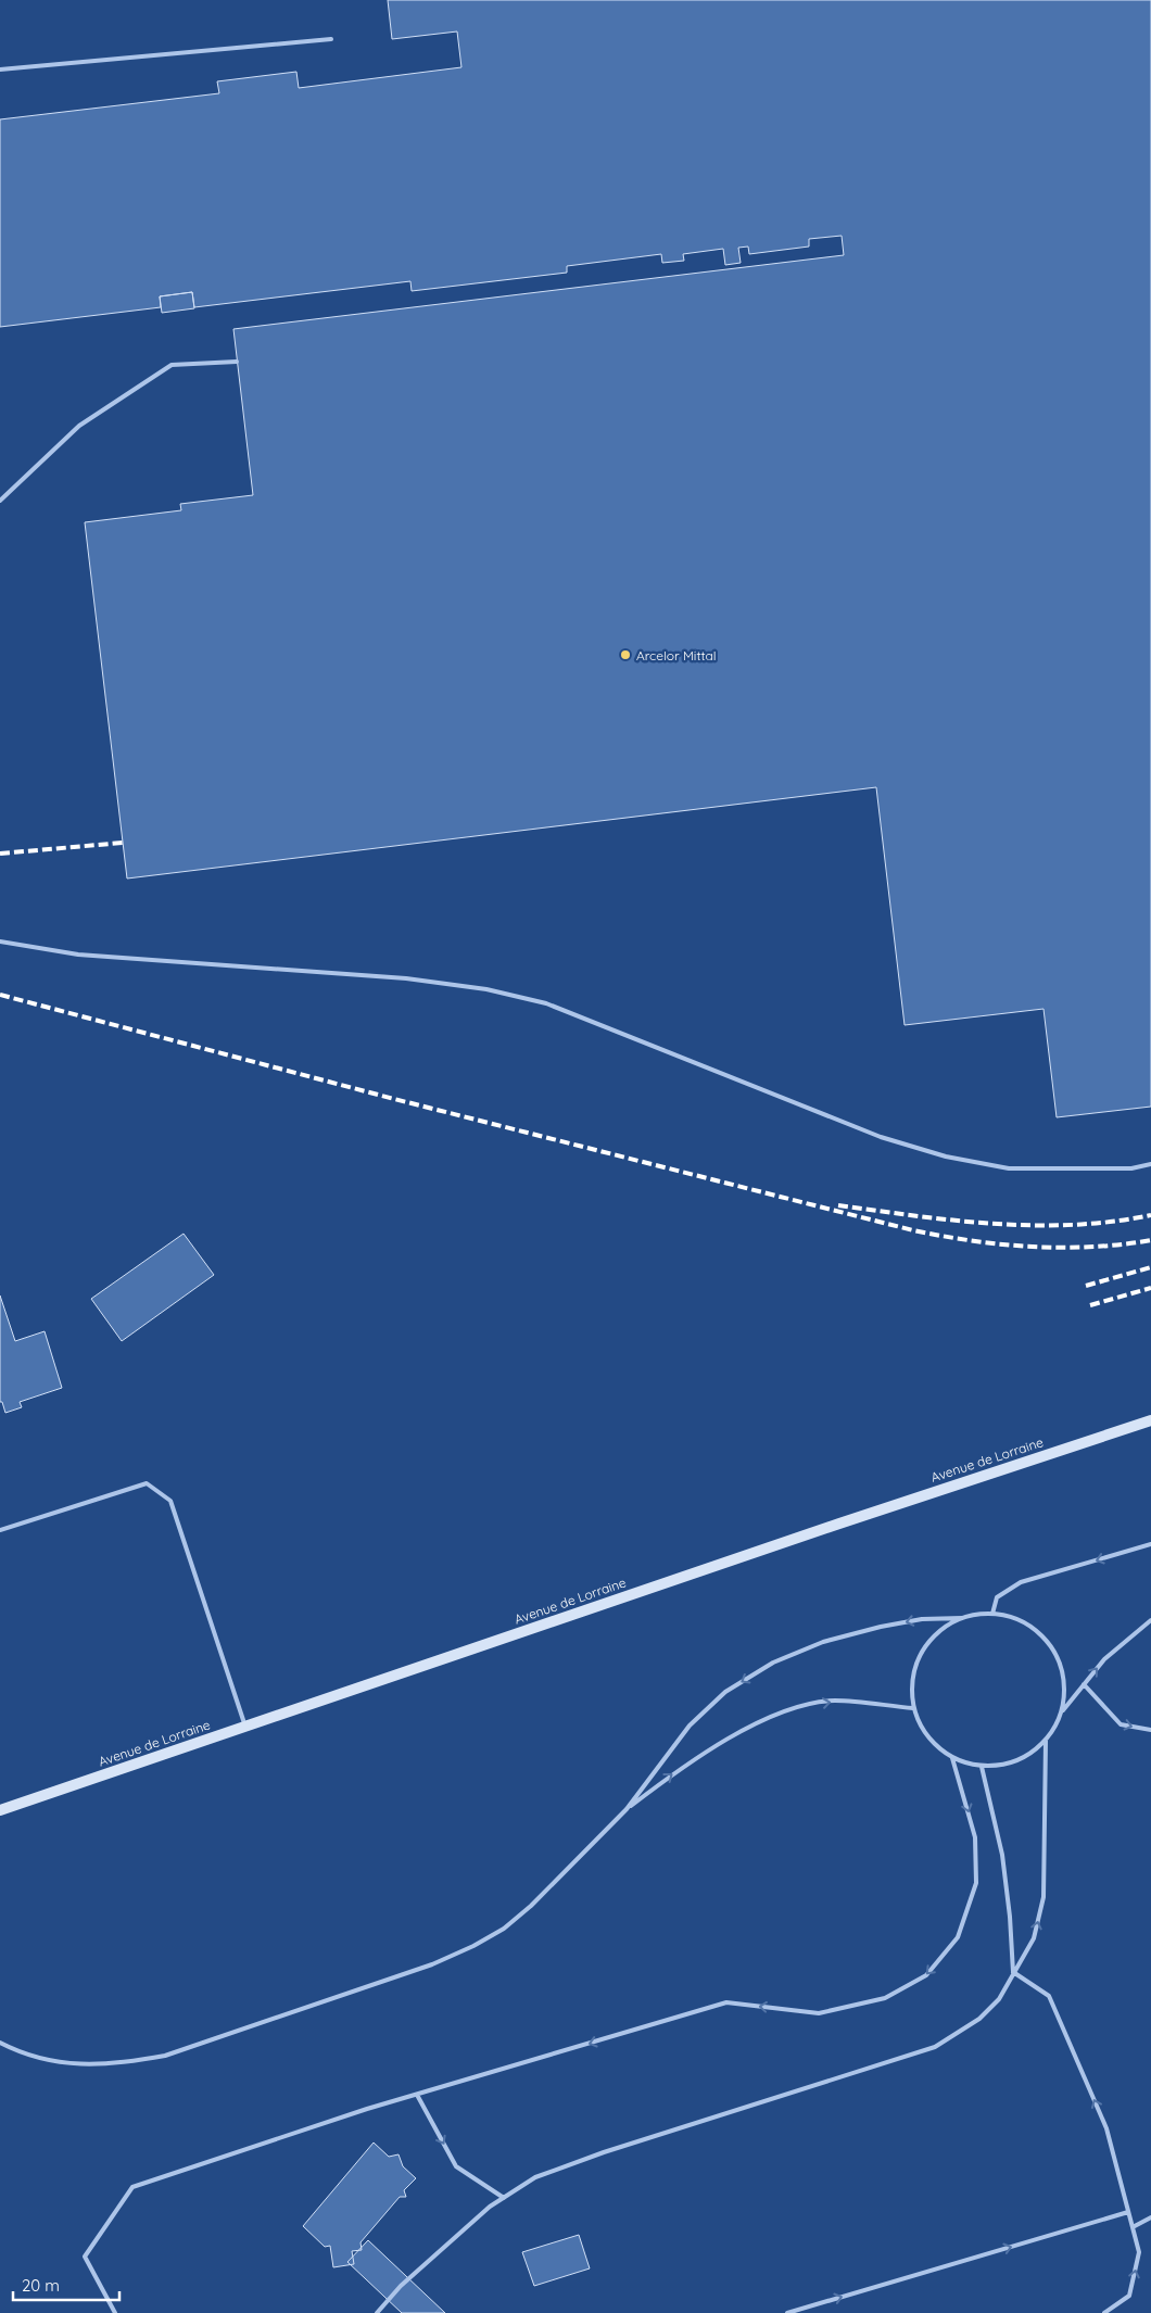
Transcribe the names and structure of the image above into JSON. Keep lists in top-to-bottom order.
{
  "streets": {
    "main road": ["Avenue de Lorraine"]
  },
  "places": ["Arcelor Mittal"],
  "scale_bar": "20 m"
}
